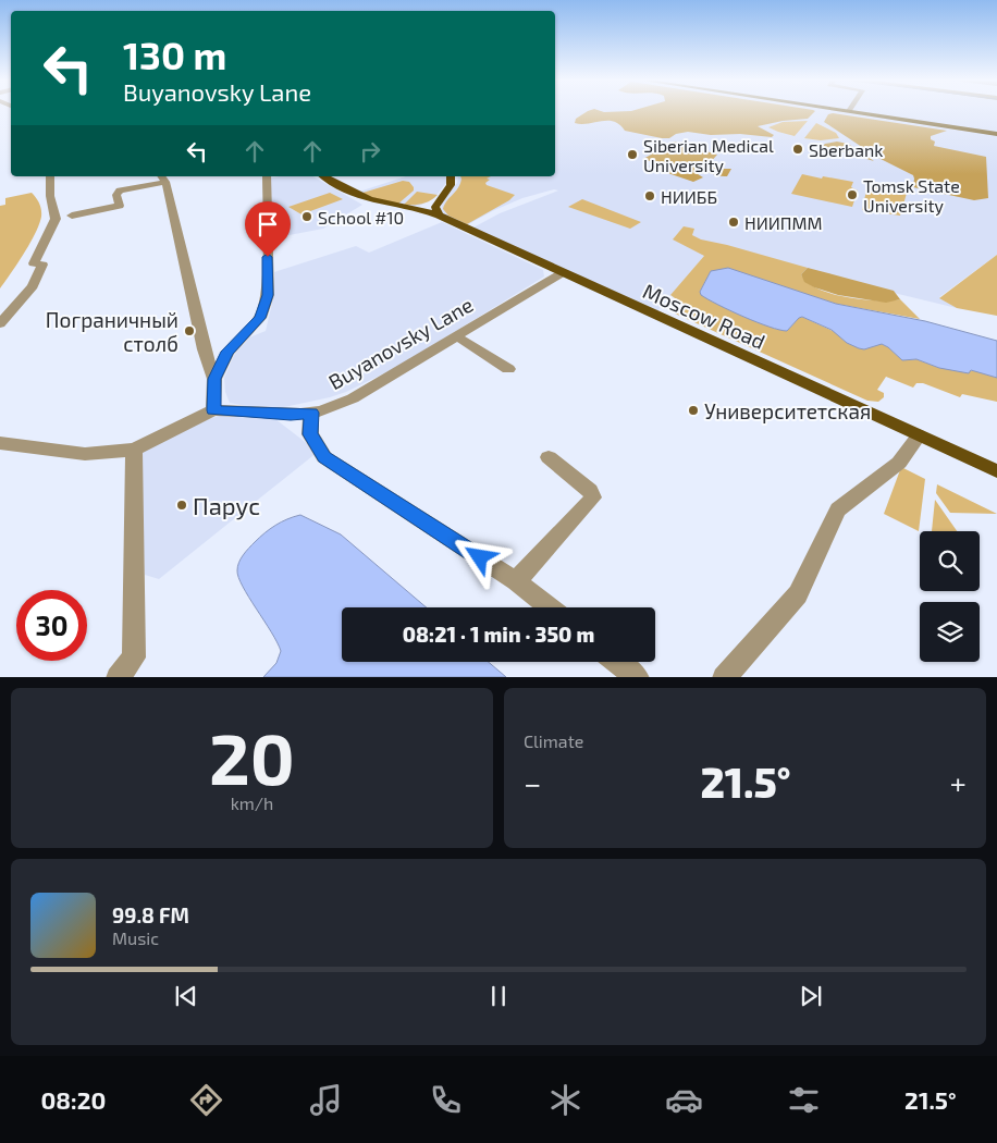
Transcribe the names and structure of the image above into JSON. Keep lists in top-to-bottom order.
{
  "streets": {
    "main road": ["Moscow Road"],
    "street": ["Buyanovsky Lane"]
  },
  "crossings": [
    ["Moscow Road", "Buyanovsky Lane"]
  ],
  "places": [
    "Sberbank",
    "Siberian Medical University",
    "Tomsk State University",
    "НИИББ",
    "School #10",
    "НИИПММ",
    "Пограничный столб",
    "Университетская",
    "Парус"
  ],
  "page": {
    "turn": ["130 m", "Buyanovsky Lane"],
    "limit": "30",
    "trip": "08:21 · 1 min · 350 m",
    "tile": [
      ["20", "km/h"],
      "Climate"
    ],
    "heat": ["−", "21.5°", "+"],
    "song": ["99.8 FM", "Music"],
    "tabs": ["08:20", "21.5°"]
  }
}
